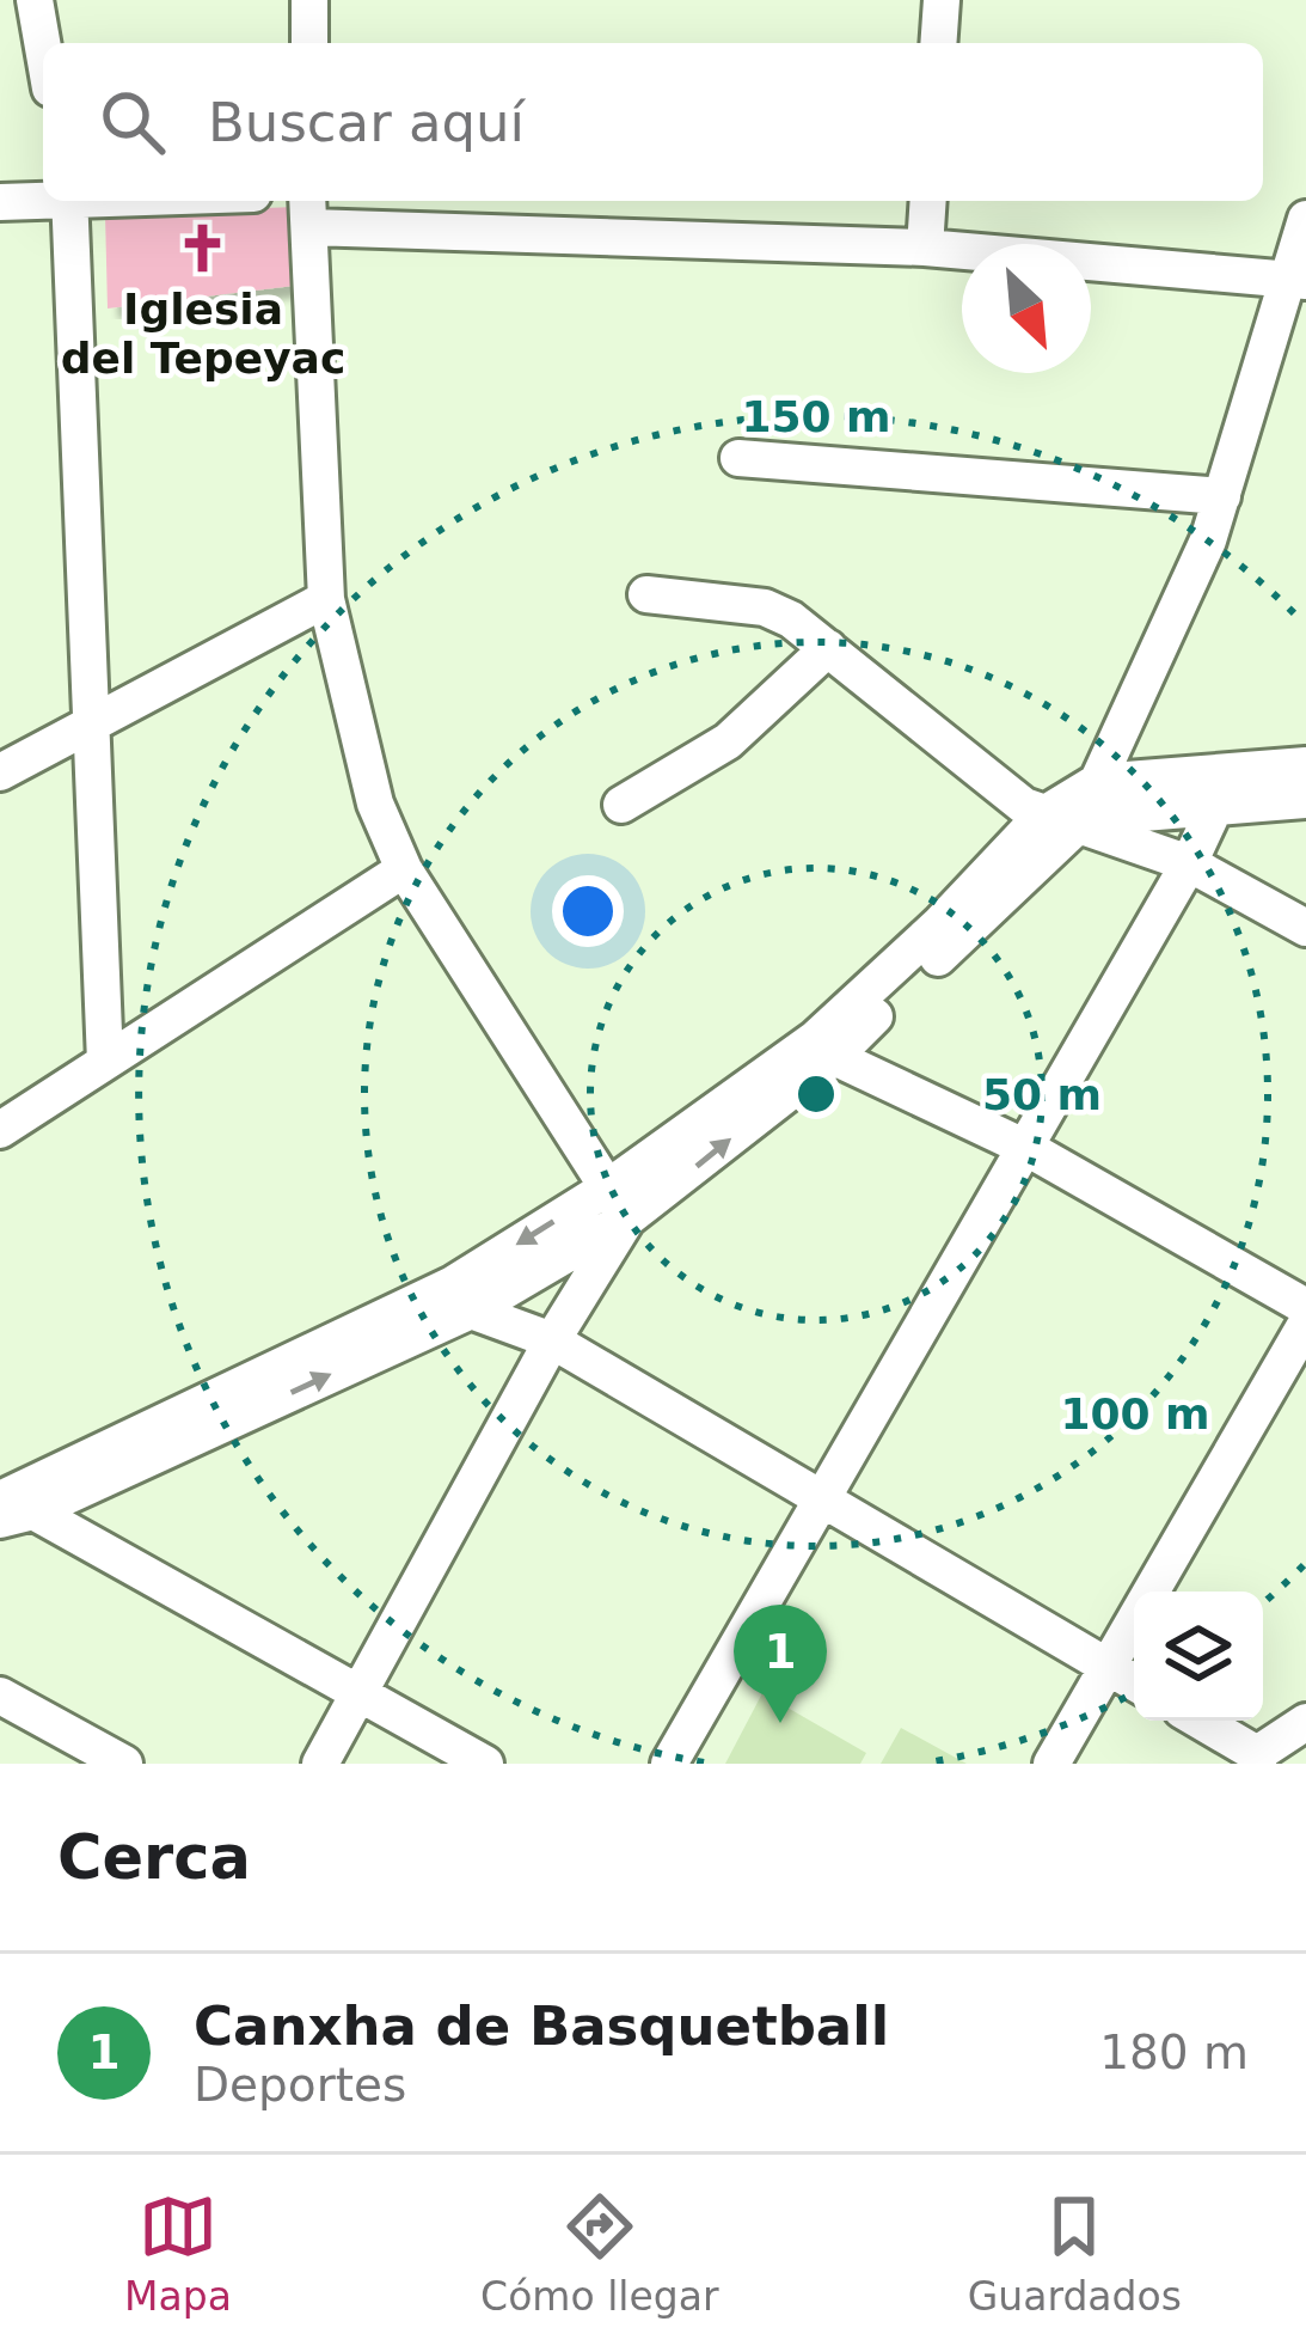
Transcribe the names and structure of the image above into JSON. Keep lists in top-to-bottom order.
{
  "places": {
    "church": ["Iglesia del Tepeyac"]
  },
  "north": "bottom right",
  "page": {
    "search": "Buscar aquí",
    "pins": "1",
    "heading": "Cerca",
    "list": [
      {
        "mark": "1",
        "name": "Canxha de Basquetball",
        "note": "Deportes",
        "value": "180 m"
      }
    ],
    "nav": ["Mapa", "Cómo llegar", "Guardados"]
  },
  "rings": ["150 m", "50 m", "100 m"]
}
